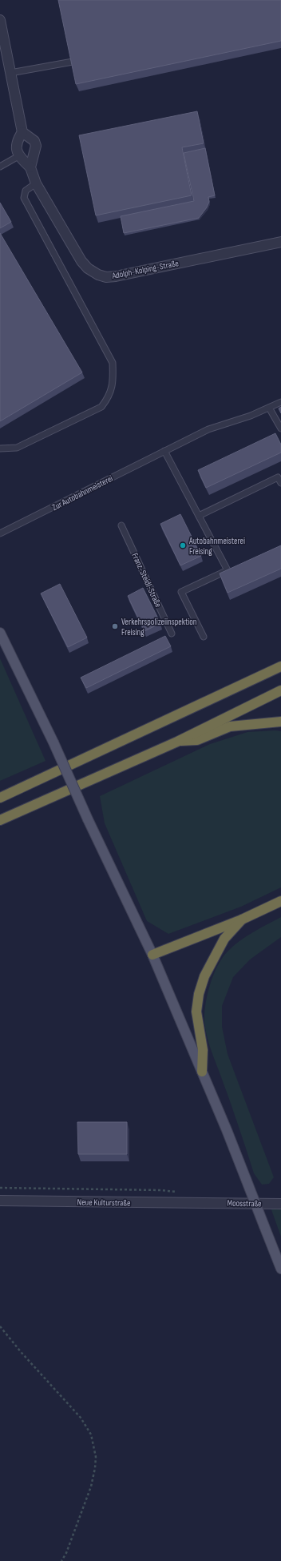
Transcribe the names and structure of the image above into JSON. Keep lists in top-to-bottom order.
{
  "streets": {
    "street": ["Adolph-Kolping-Straße", "Neue Kulturstraße", "Moosstraße"],
    "lane": ["Zur Autobahnmeisterei", "Franz-Steidl-Straße"]
  },
  "crossings": [
    ["Neue Kulturstraße", "Moosstraße"]
  ],
  "places": ["Autobahnmeisterei Freising", "Verkehrspolizeiinspektion Freising"]
}
